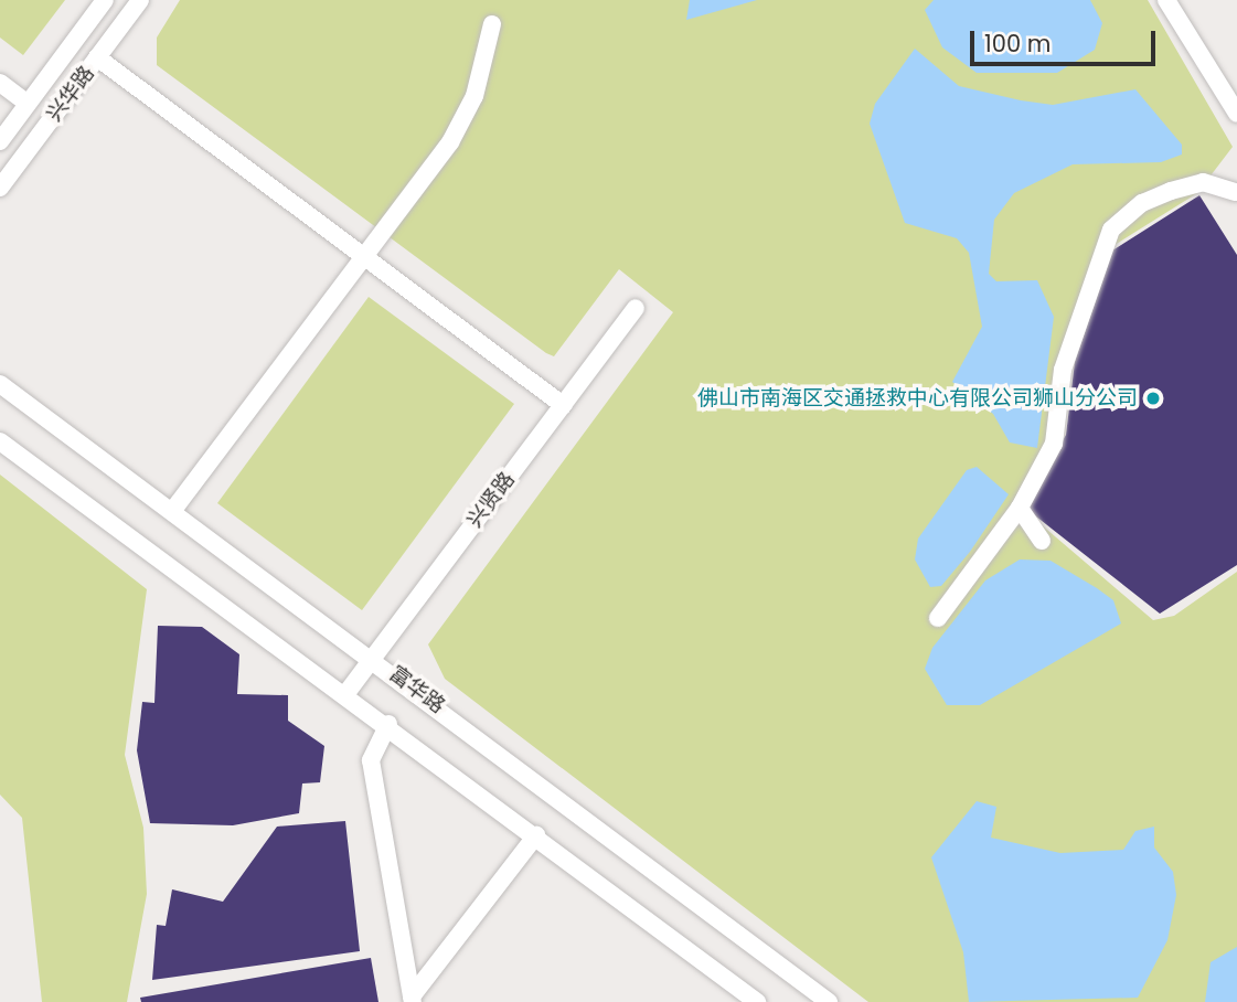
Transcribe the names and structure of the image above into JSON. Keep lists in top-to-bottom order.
{
  "streets": {
    "street": ["兴华路", "兴贤路", "富华路"]
  },
  "crossings": [
    ["兴贤路", "富华路"]
  ],
  "places": ["佛山市南海区交通拯救中心有限公司狮山分公司"],
  "scale_bar": "100 m"
}
